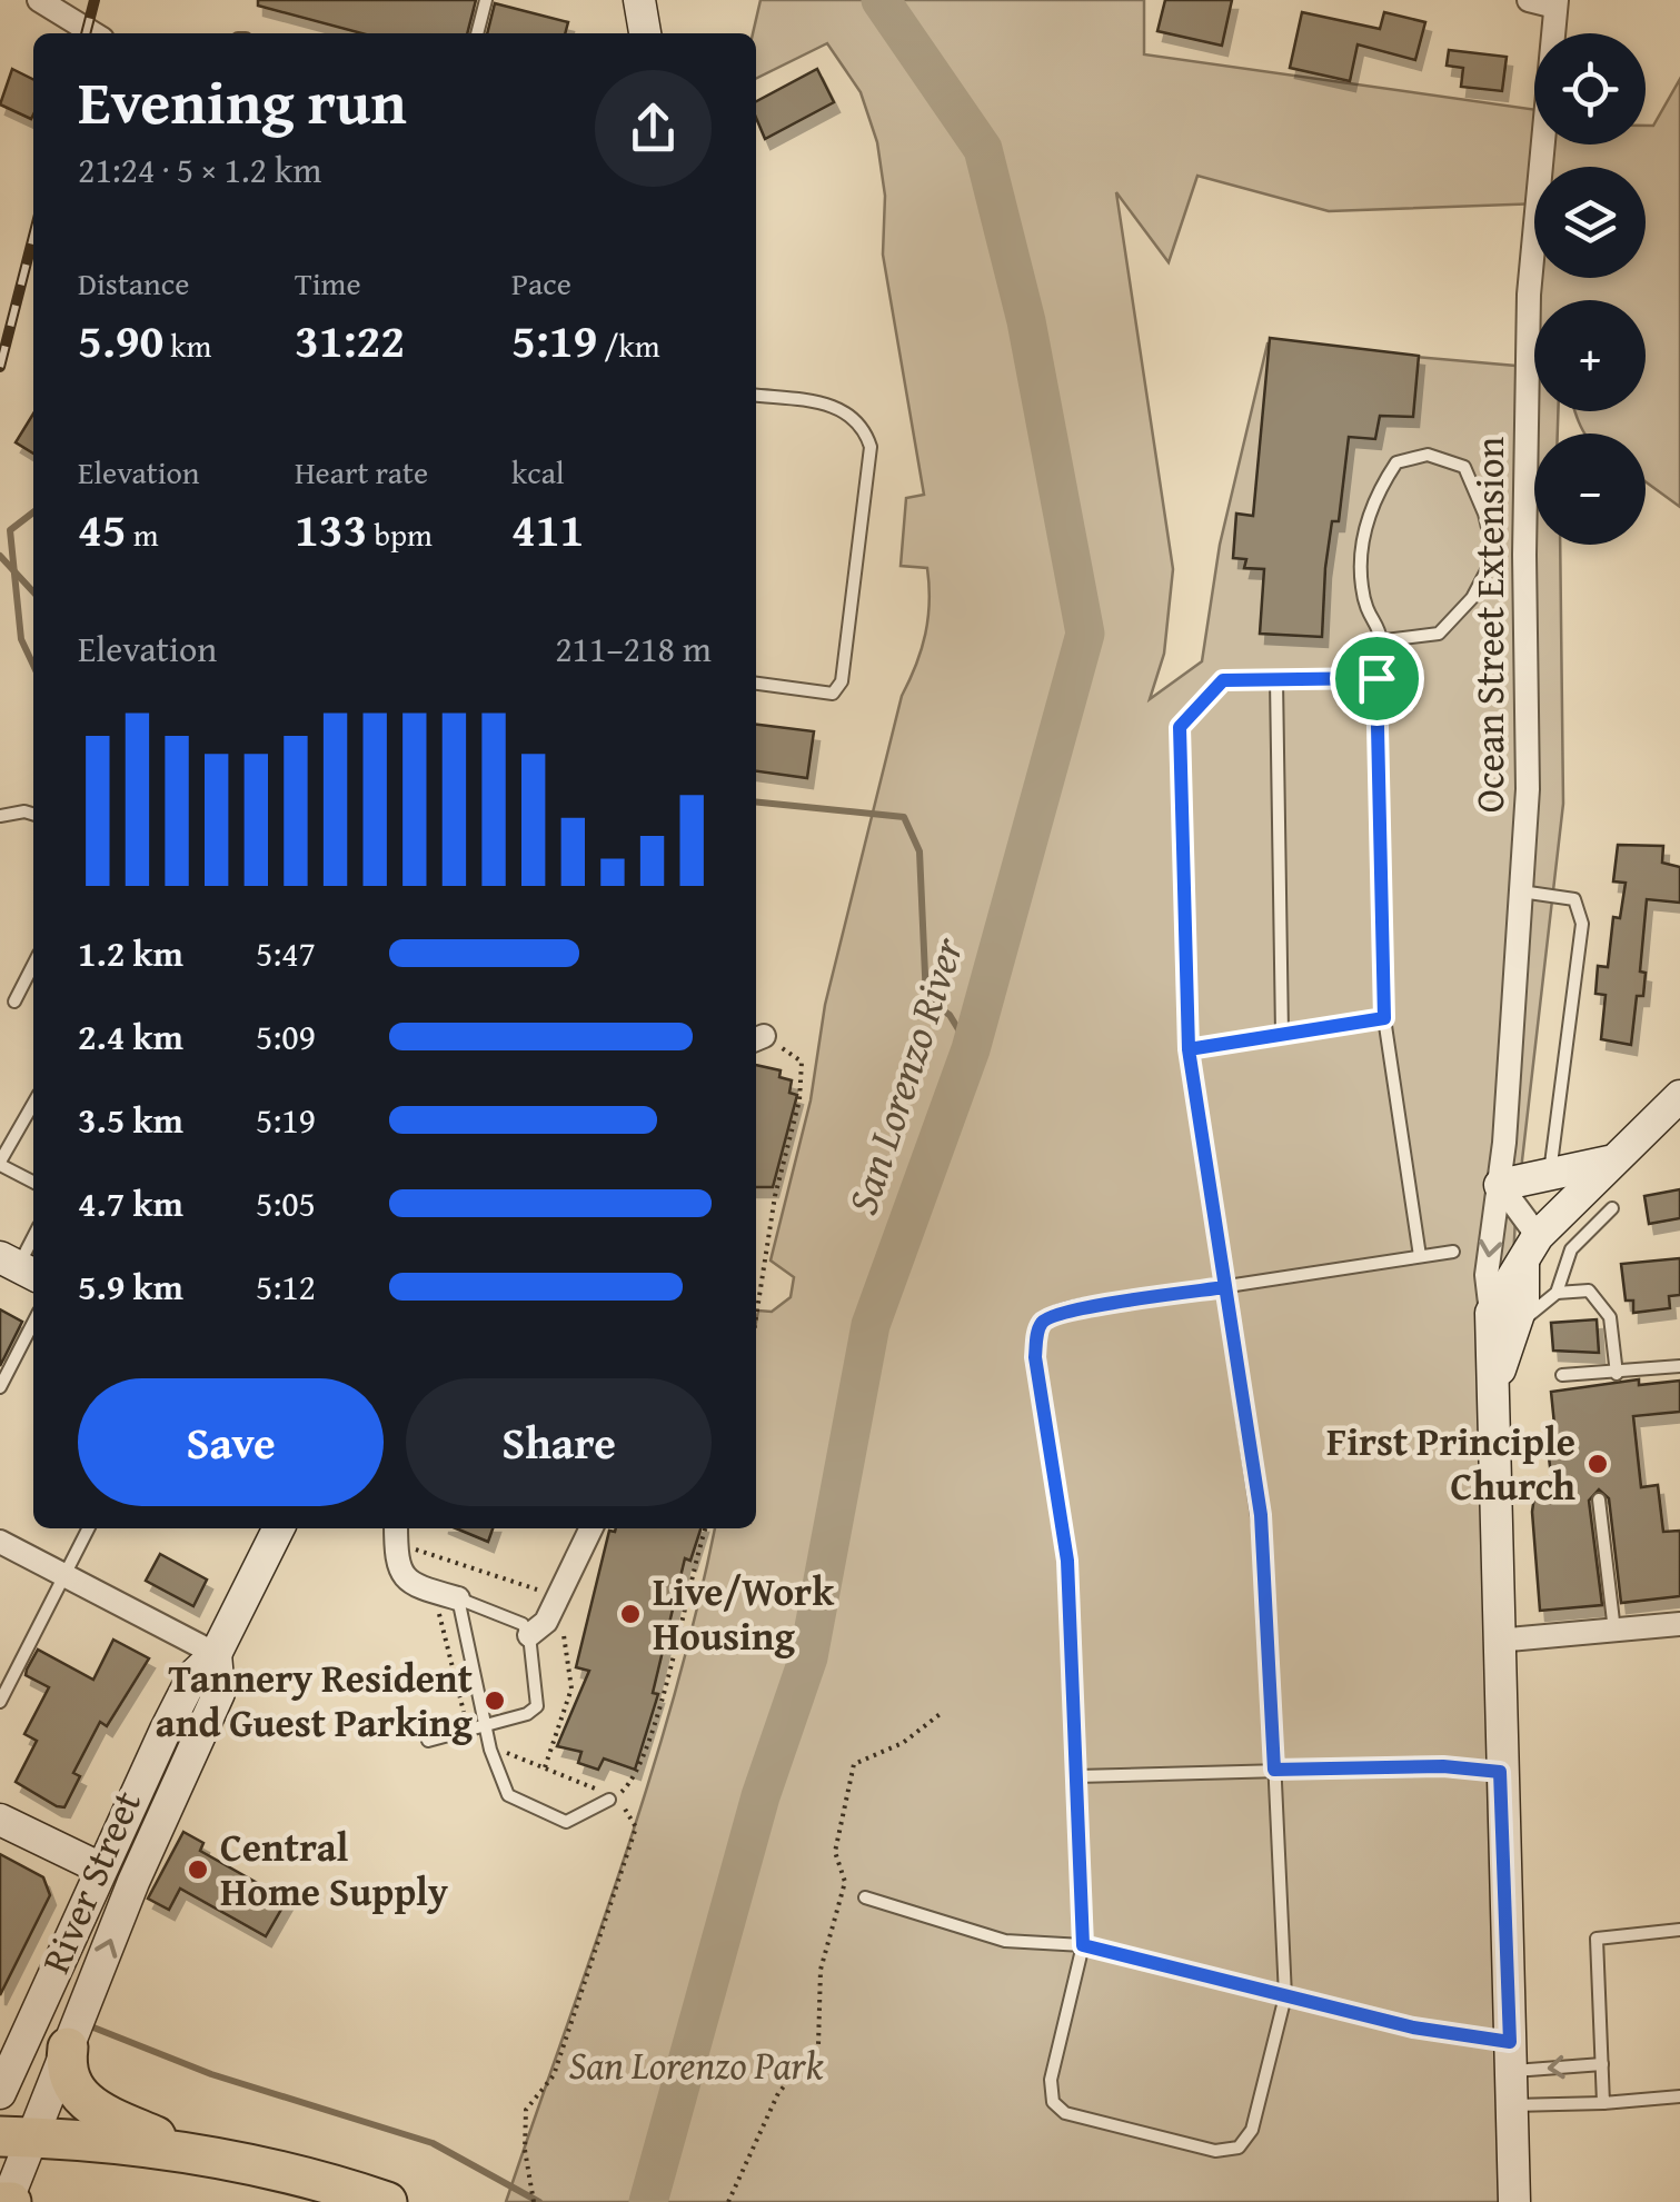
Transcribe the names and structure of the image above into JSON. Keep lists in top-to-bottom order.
{
  "streets": {
    "main road": ["River Street"],
    "street": ["Ocean Street Extension"]
  },
  "water": ["San Lorenzo River"],
  "parks": ["San Lorenzo Park"],
  "places": [
    "First Principle Church",
    "Live/Work Housing",
    "Tannery Resident and Guest Parking",
    "Central Home Supply"
  ],
  "page": {
    "map_buttons": ["+", "−"],
    "heading": ["Evening run", "21:24 · 5 × 1.2 km"],
    "stats": [
      ["Distance", "5.90 km"],
      ["Time", "31:22"],
      ["Pace", "5:19 /km"],
      ["Elevation", "45 m"],
      ["Heart rate", "133 bpm"],
      ["kcal", "411"]
    ],
    "chart": ["Elevation", "211–218 m"],
    "list": [
      {
        "name": "1.2 km",
        "note": "5:47"
      },
      {
        "name": "2.4 km",
        "note": "5:09"
      },
      {
        "name": "3.5 km",
        "note": "5:19"
      },
      {
        "name": "4.7 km",
        "note": "5:05"
      },
      {
        "name": "5.9 km",
        "note": "5:12"
      }
    ],
    "buttons": ["Save", "Share"]
  }
}
